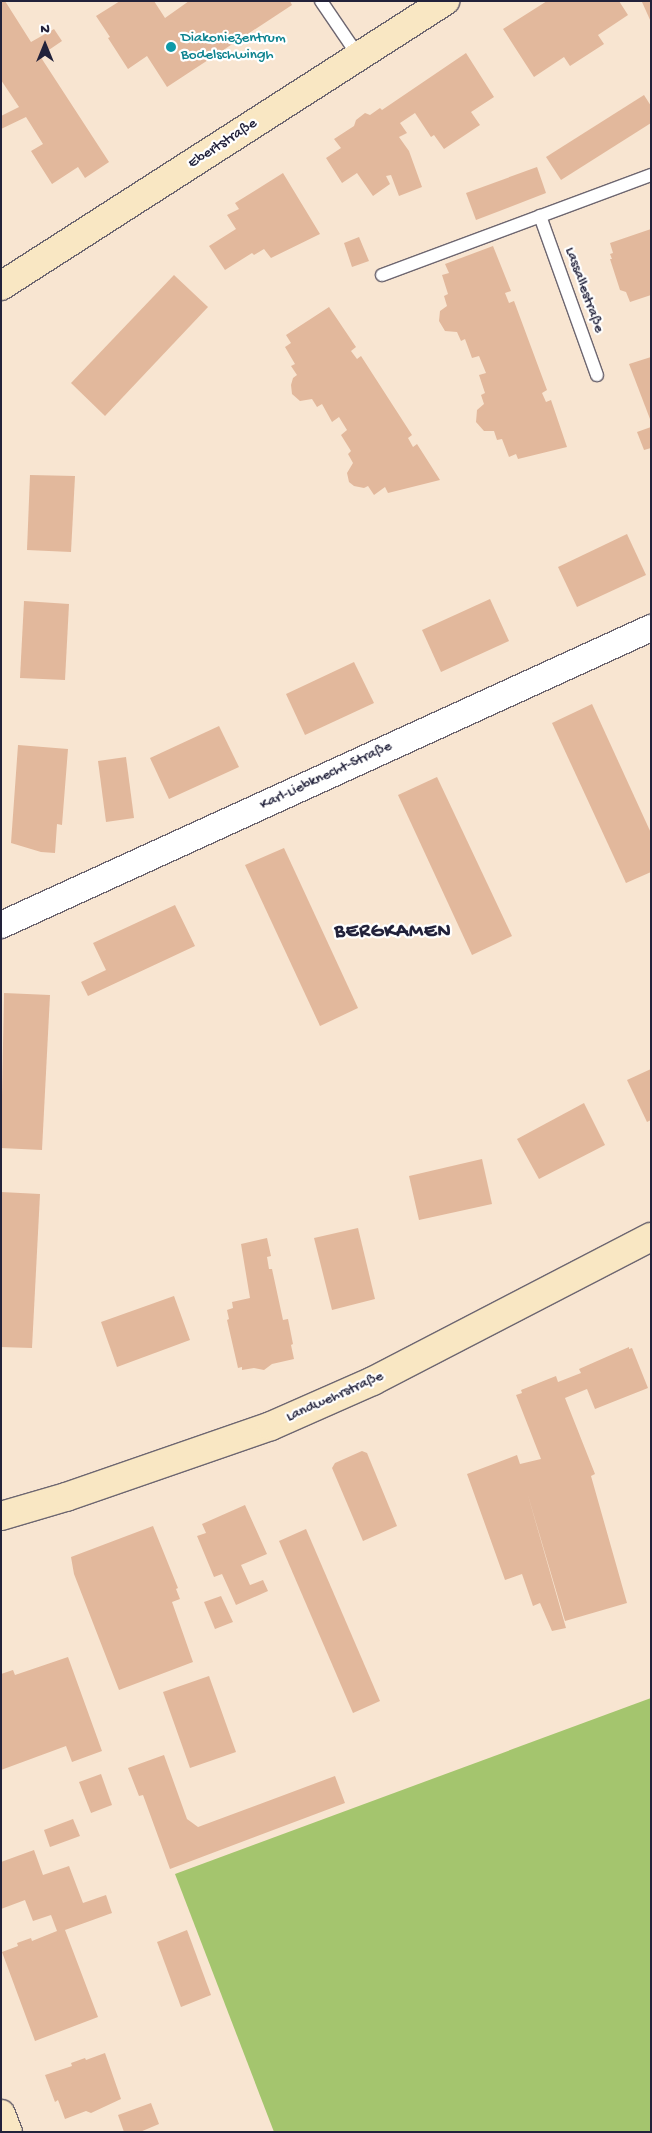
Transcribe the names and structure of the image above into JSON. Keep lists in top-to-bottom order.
{
  "streets": {
    "main road": ["Ebertstraße", "Landwehrstraße"],
    "street": ["Karl-Liebknecht-Straße"],
    "lane": ["Lassallestraße"]
  },
  "districts": ["BERGKAMEN"],
  "places": ["Diakoniezentrum Bodelschwingh"],
  "north": "top"
}
